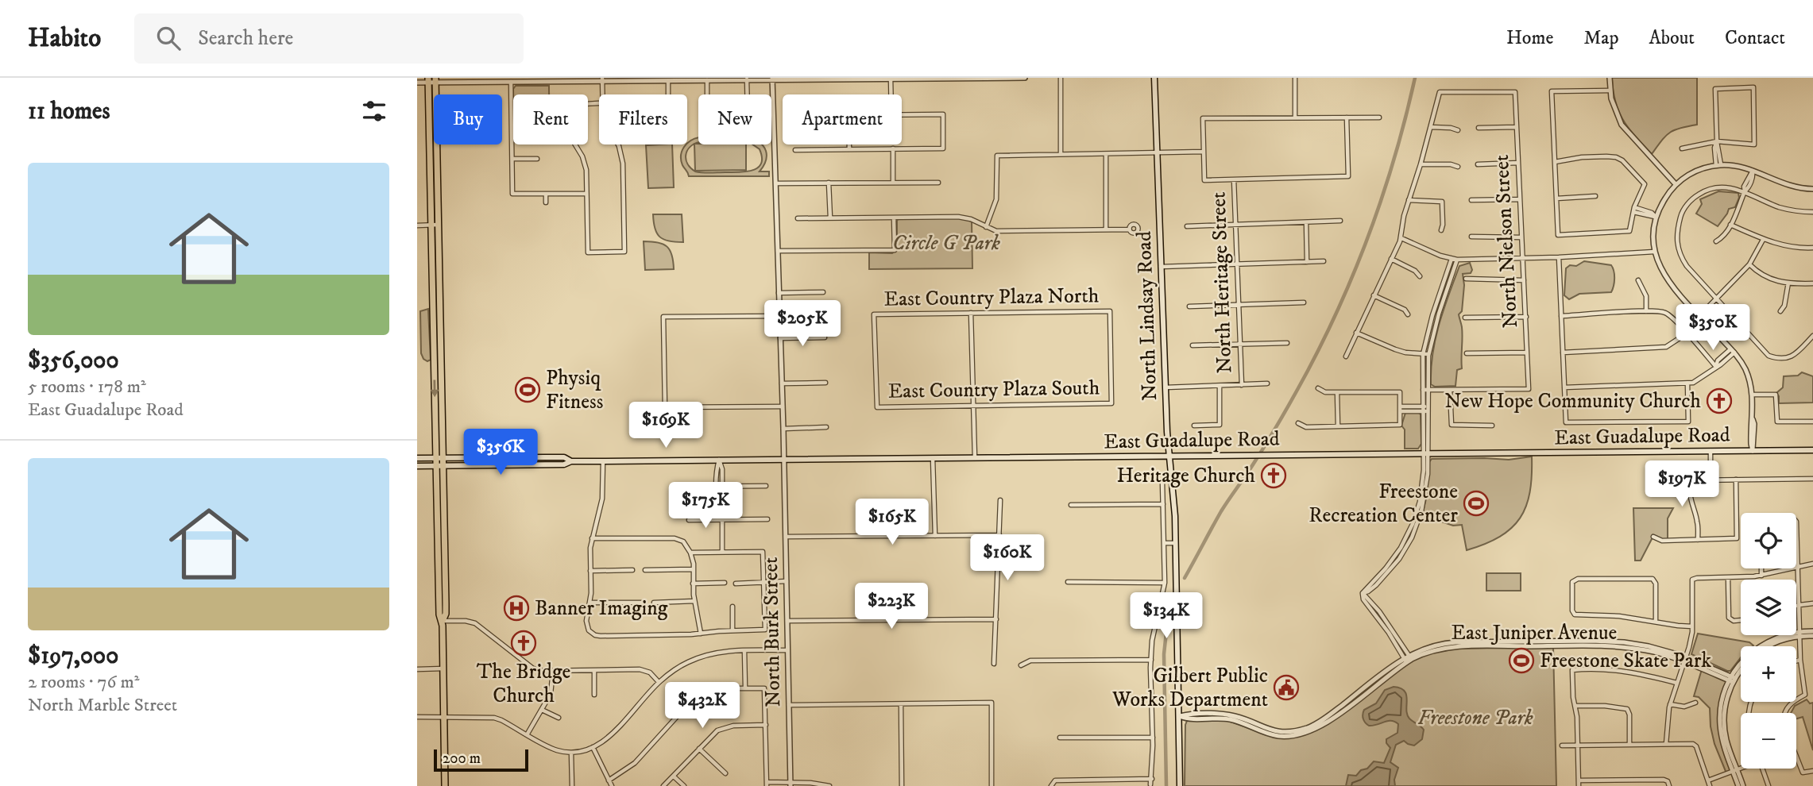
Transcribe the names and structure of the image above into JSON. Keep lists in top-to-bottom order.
{
  "streets": {
    "main road": ["North Lindsay Road", "East Guadalupe Road"],
    "street": [
      "North Nielson Street",
      "North Heritage Street",
      "East Country Plaza North",
      "East Country Plaza South",
      "North Burk Street",
      "East Juniper Avenue"
    ]
  },
  "crossings": [
    ["East Country Plaza North", "East Country Plaza South"],
    ["North Lindsay Road", "East Guadalupe Road"],
    ["North Lindsay Road", "East Juniper Avenue"],
    ["East Guadalupe Road", "North Burk Street"]
  ],
  "parks": ["Circle G Park", "Freestone Park"],
  "places": {
    "sports": ["Physiq Fitness", "Freestone Recreation Center", "Freestone Skate Park"],
    "church": ["New Hope Community Church", "Heritage Church", "The Bridge Church"],
    "hospital": ["Banner Imaging"],
    "public building": ["Gilbert Public Works Department"]
  },
  "scale_bar": "200 m",
  "page": {
    "header": "Habito",
    "search": "Search here",
    "nav": [
      "Home",
      "Map",
      "About",
      "Contact"
    ],
    "heading": "11 homes",
    "chip": [
      "Buy",
      "Rent",
      "Filters",
      "New",
      "Apartment"
    ],
    "list": [
      {
        "name": "$356,000",
        "note": "5 rooms · 178 m² · East Guadalupe Road"
      },
      {
        "name": "$197,000",
        "note": "2 rooms · 76 m² · North Marble Street"
      }
    ],
    "price": [
      "$205K",
      "$350K",
      "$169K",
      "$356K",
      "$197K",
      "$175K",
      "$165K",
      "$160K",
      "$223K",
      "$134K",
      "$432K"
    ],
    "map_buttons": ["+", "−"],
    "scale": "200 m"
  }
}
